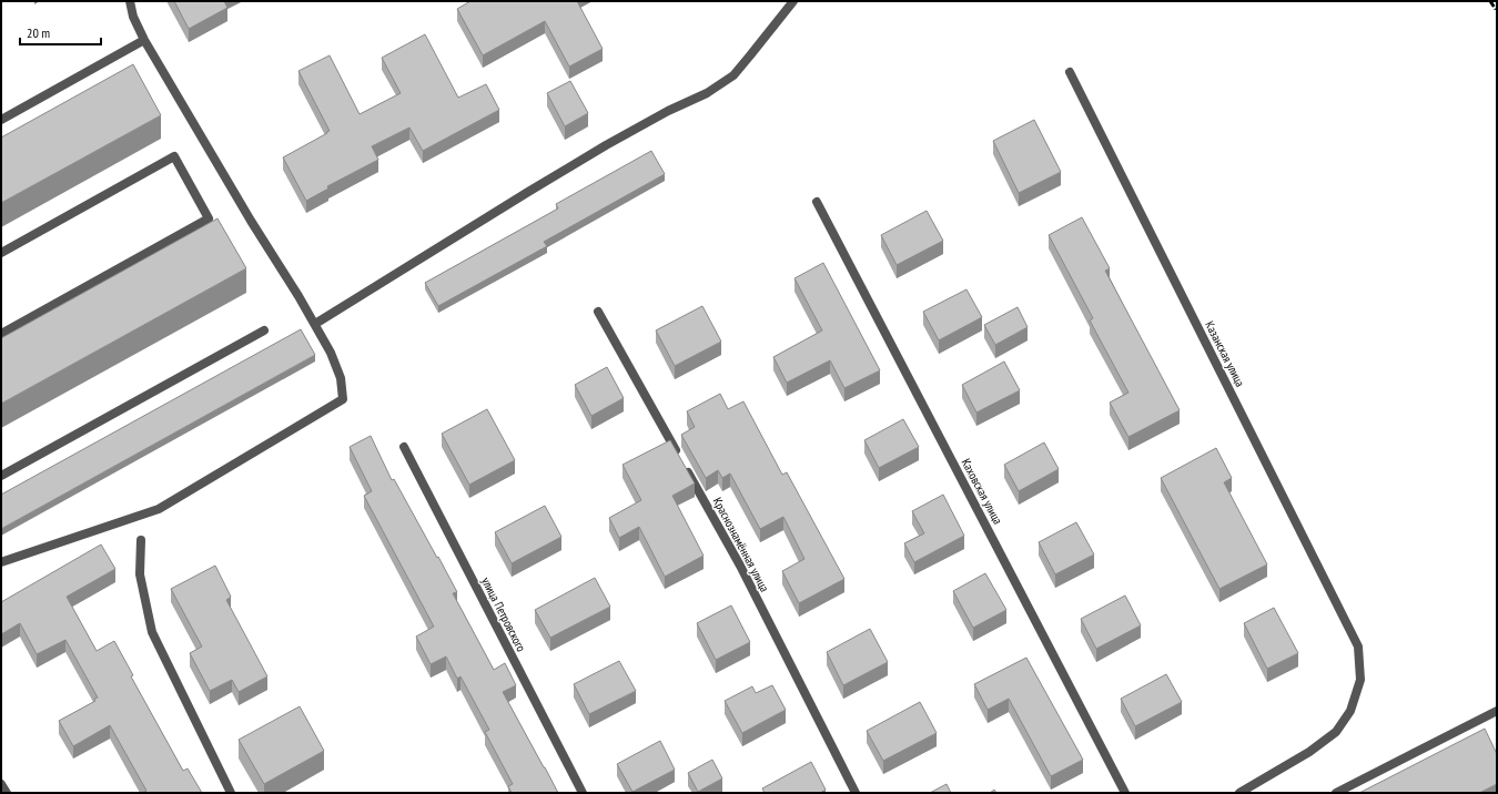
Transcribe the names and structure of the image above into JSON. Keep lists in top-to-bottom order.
{
  "streets": {
    "street": [
      "Казанская улица",
      "Каховская улица",
      "Краснознамённая улица",
      "улица Петровского"
    ]
  },
  "scale_bar": "20 m"
}
